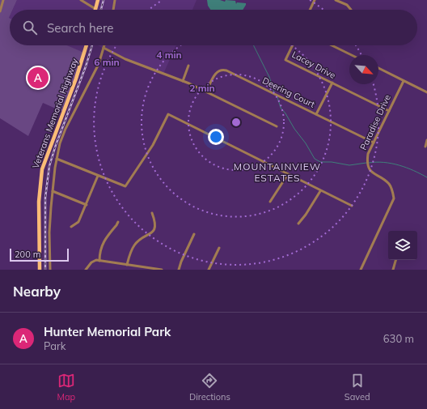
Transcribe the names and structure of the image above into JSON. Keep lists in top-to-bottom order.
{
  "streets": {
    "main road": ["Veterans Memorial Highway"],
    "street": ["Lacey Drive", "Deering Court", "Paradise Drive"]
  },
  "crossings": [
    ["Lacey Drive", "Paradise Drive"],
    ["Deering Court", "Paradise Drive"]
  ],
  "districts": ["MOUNTAINVIEW ESTATES"],
  "scale_bar": "200 m",
  "north": "bottom right",
  "page": {
    "search": "Search here",
    "pins": "A",
    "scale": "200 m",
    "heading": "Nearby",
    "list": [
      {
        "mark": "A",
        "name": "Hunter Memorial Park",
        "note": "Park",
        "value": "630 m"
      }
    ],
    "nav": ["Map", "Directions", "Saved"]
  },
  "rings": ["4 min", "6 min", "2 min"]
}
